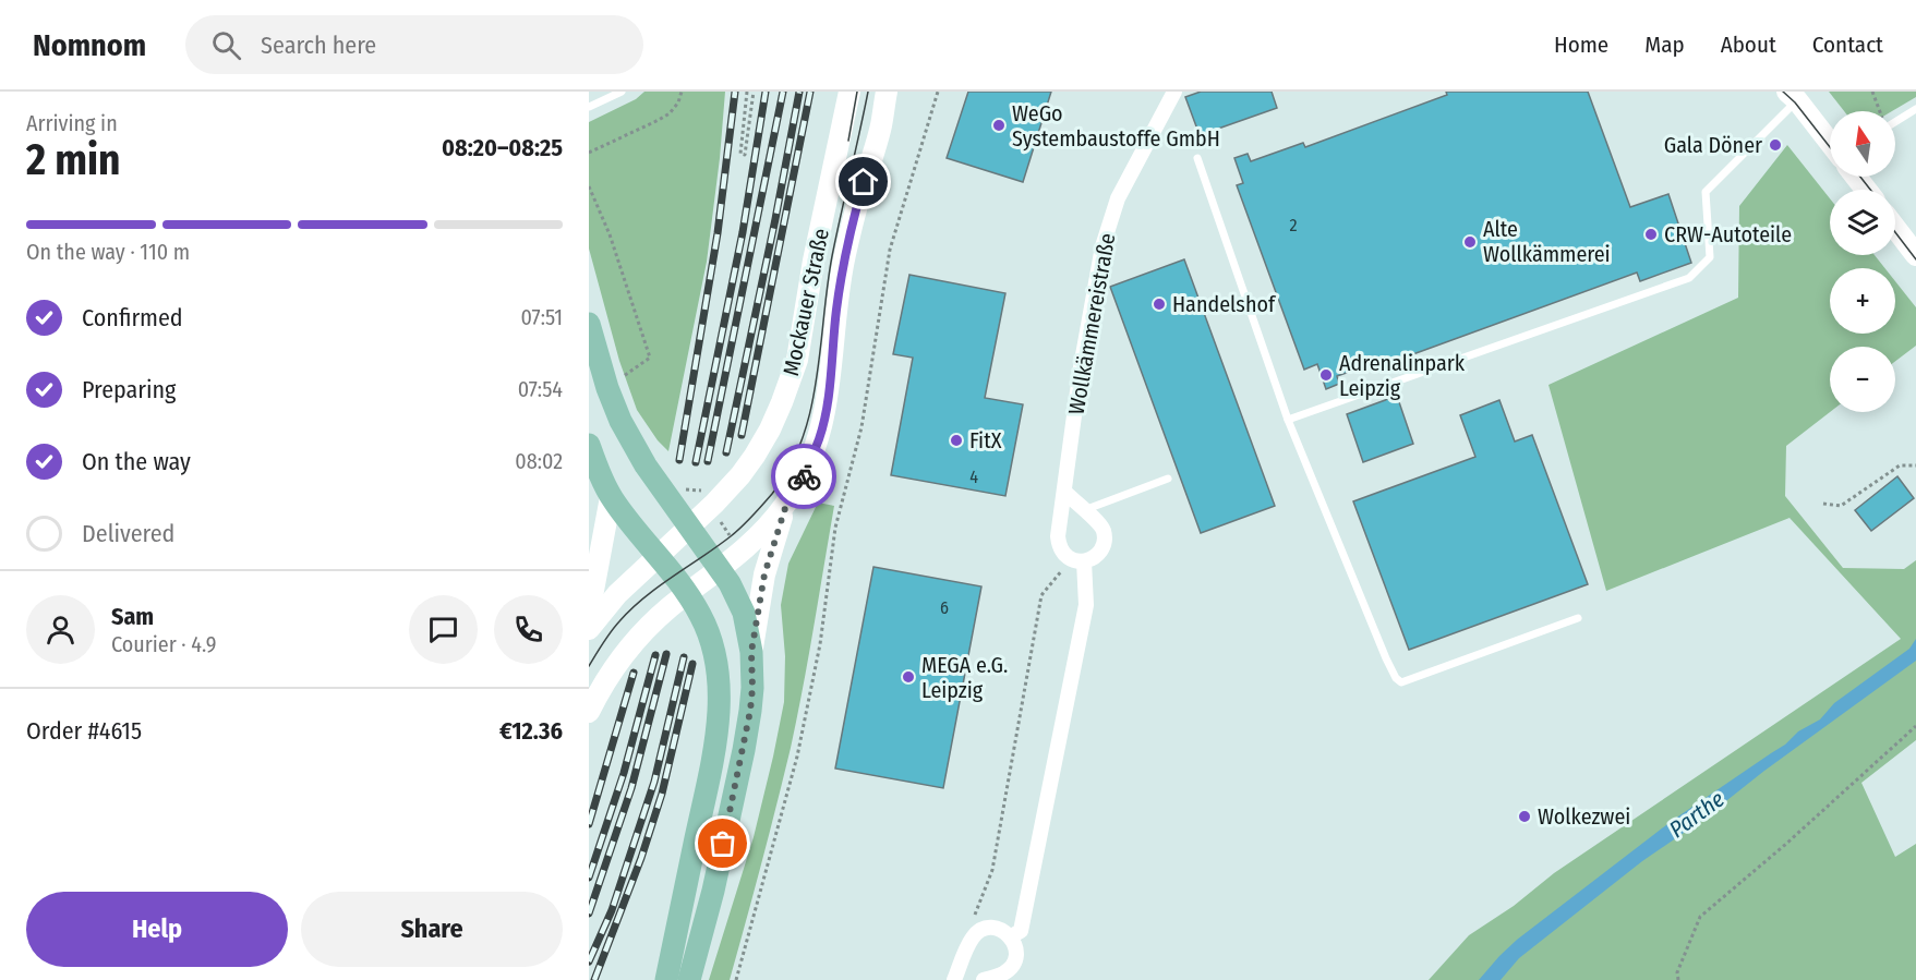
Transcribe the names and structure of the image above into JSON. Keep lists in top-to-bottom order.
{
  "streets": {
    "main road": ["Mockauer Straße"],
    "street": ["Wollkämmereistraße"]
  },
  "water": ["Parthe"],
  "places": [
    "WeGo Systembaustoffe GmbH",
    "Gala Döner",
    "CRW-Autoteile",
    "Alte Wollkämmerei",
    "Handelshof",
    "Adrenalinpark Leipzig",
    "FitX",
    "MEGA e.G. Leipzig",
    "Wolkezwei"
  ],
  "house_numbers": ["2", "4", "6"],
  "north": "top",
  "page": {
    "header": "Nomnom",
    "search": "Search here",
    "nav": [
      "Home",
      "Map",
      "About",
      "Contact"
    ],
    "heading": ["2 min", "Arriving in", "08:20–08:25"],
    "panel": [
      "Sam",
      "Courier · 4.9",
      "Order #4615",
      "€12.36"
    ],
    "map_buttons": ["+", "−"],
    "bar": "On the way · 110 m",
    "list": [
      ["Confirmed", "07:51"],
      ["Preparing", "07:54"],
      ["On the way", "08:02"],
      "Delivered"
    ],
    "buttons": ["Help", "Share"]
  }
}
